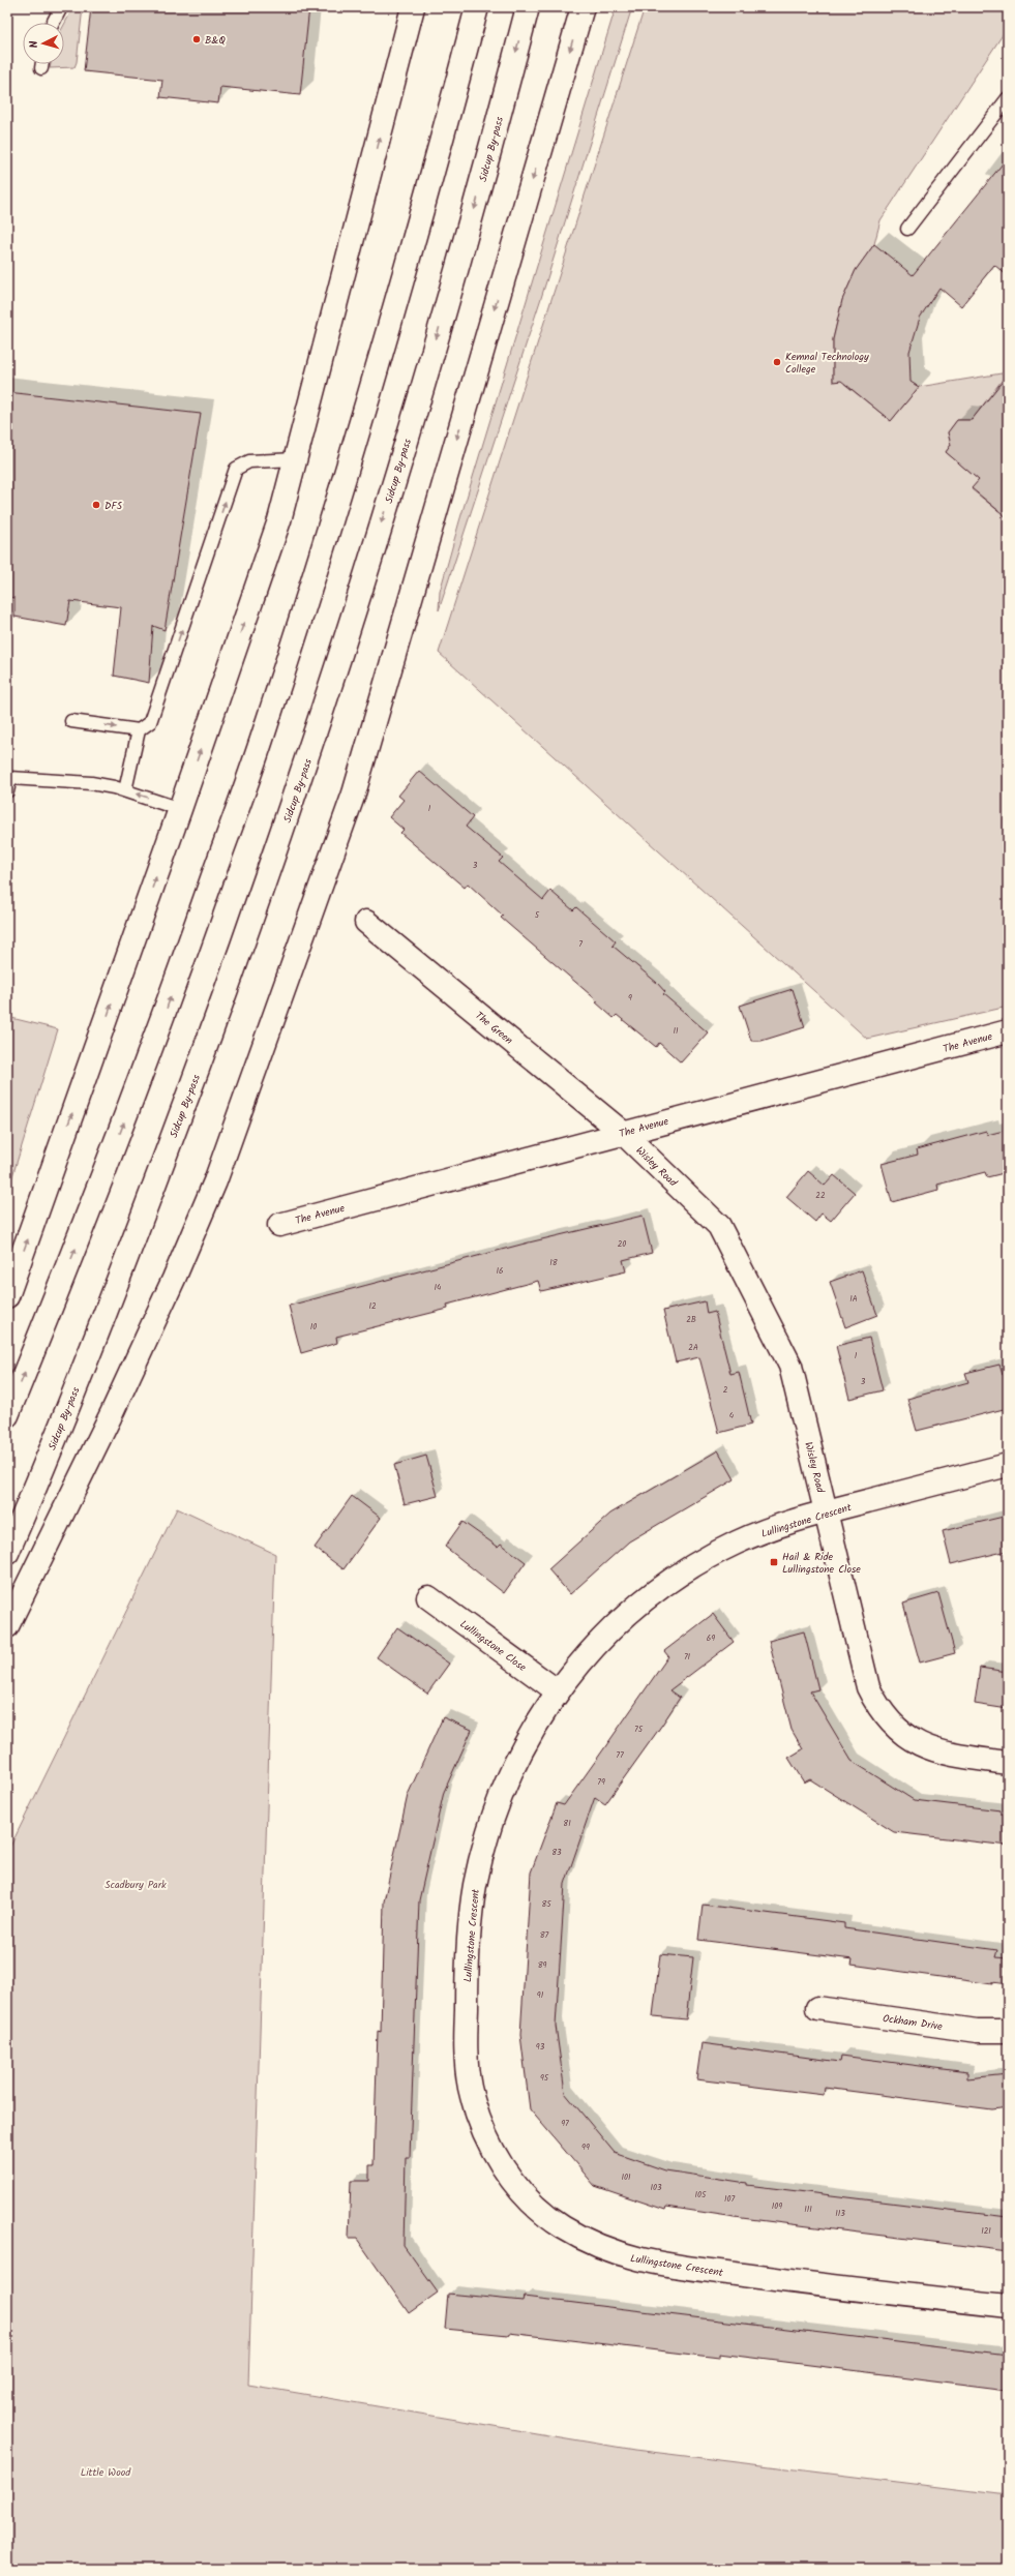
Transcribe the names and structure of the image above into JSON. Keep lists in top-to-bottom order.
{
  "streets": {
    "main road": [
      "Sidcup By-pass",
      "The Green",
      "The Avenue",
      "Wisley Road",
      "Lullingstone Crescent",
      "Lullingstone Close",
      "Ockham Drive"
    ]
  },
  "crossings": [
    ["The Green", "The Avenue"],
    ["The Green", "Wisley Road"],
    ["The Avenue", "Wisley Road"],
    ["Wisley Road", "Lullingstone Crescent"],
    ["Lullingstone Crescent", "Lullingstone Close"]
  ],
  "parks": ["Scadbury Park", "Little Wood"],
  "places": {
    "other": ["B&Q", "Kemnal Technology College", "DFS"],
    "transit": ["Hail & Ride Lullingstone Close"]
  },
  "house_numbers": [
    "1",
    "3",
    "5",
    "7",
    "9",
    "11",
    "22",
    "20",
    "18",
    "16",
    "14",
    "1A",
    "12",
    "2B",
    "10",
    "2A",
    "1",
    "3",
    "2",
    "4",
    "69",
    "71",
    "75",
    "77",
    "79",
    "81",
    "83",
    "85",
    "87",
    "89",
    "91",
    "93",
    "95",
    "97",
    "99",
    "101",
    "103",
    "105",
    "107",
    "109",
    "111",
    "113",
    "121"
  ],
  "north": "left"
}
